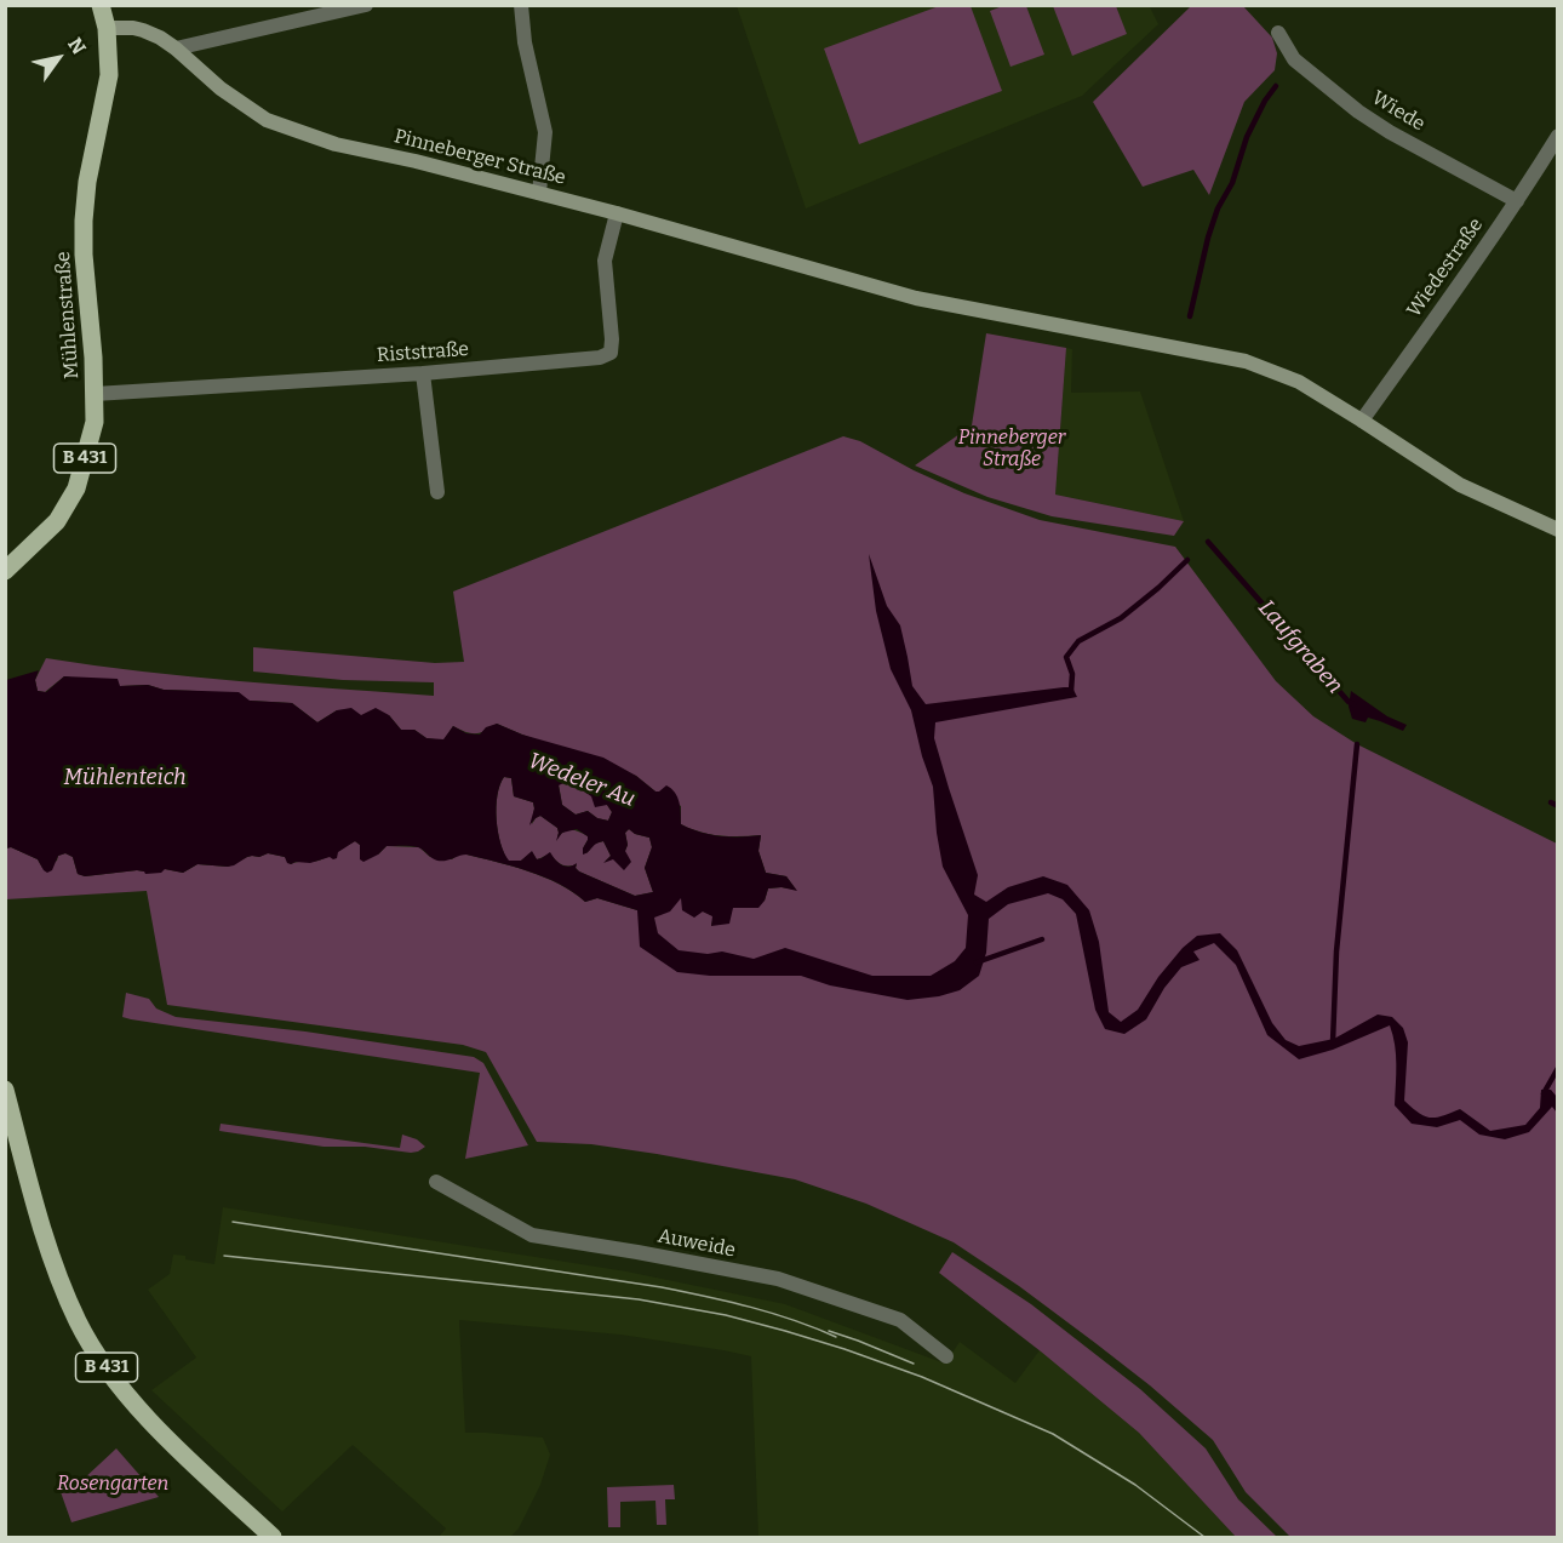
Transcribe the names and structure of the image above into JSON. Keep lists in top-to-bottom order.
{
  "streets": {
    "main road": ["Pinneberger Straße", "Mühlenstraße", "B 431"],
    "street": [
      "Wiede",
      "Wiedestraße",
      "Riststraße",
      "Auweide"
    ]
  },
  "crossings": [
    ["Wiede", "Wiedestraße"],
    ["Pinneberger Straße", "Wiedestraße"],
    ["Pinneberger Straße", "Mühlenstraße"],
    ["Pinneberger Straße", "Riststraße"],
    ["Pinneberger Straße", "B 431"],
    ["Mühlenstraße", "Riststraße"],
    ["Mühlenstraße", "B 431"]
  ],
  "water": ["Laufgraben", "Mühlenteich", "Wedeler Au"],
  "parks": ["Pinneberger Straße", "Rosengarten"],
  "north": "top right"
}
